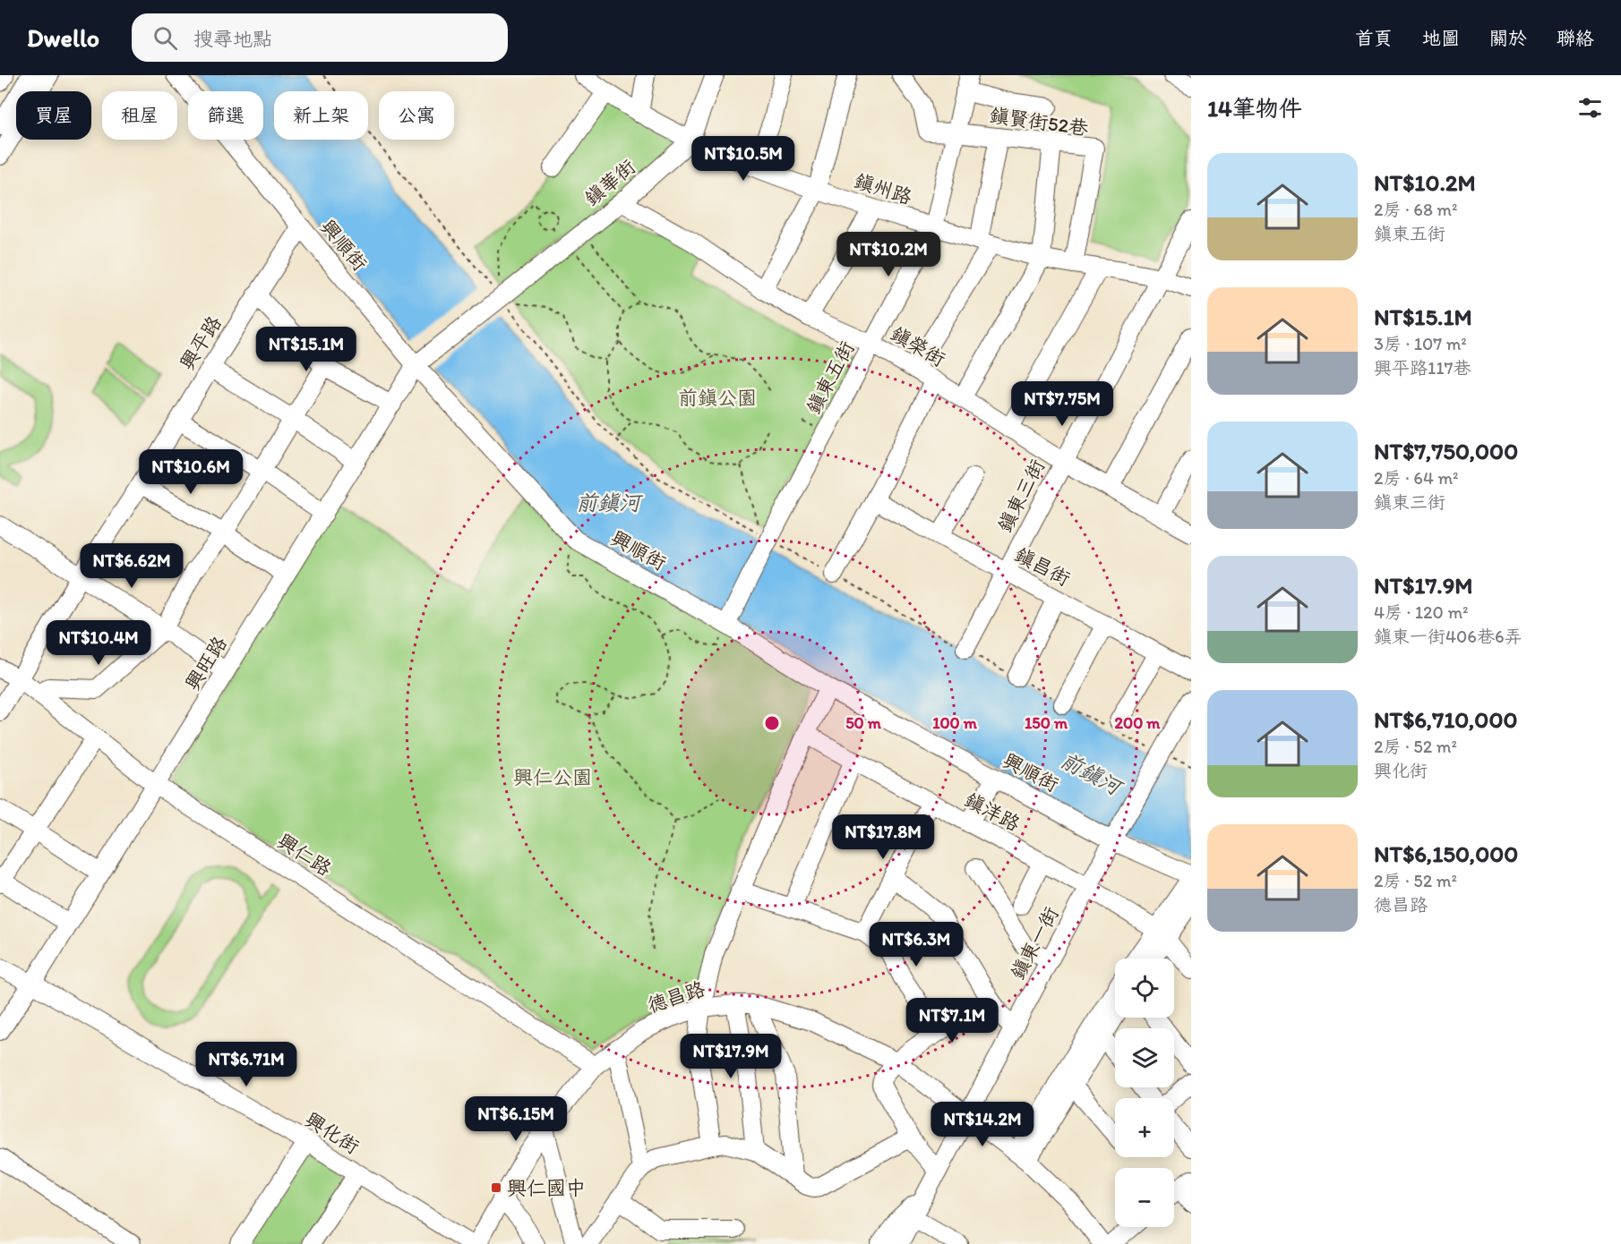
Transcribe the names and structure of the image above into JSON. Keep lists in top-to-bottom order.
{
  "streets": {
    "street": [
      "鎮賢街52巷",
      "鎮華街",
      "鎮州路",
      "興順街",
      "興平路",
      "鎮榮街",
      "鎮東五街",
      "鎮東三街",
      "鎮昌街",
      "興旺路",
      "鎮洋路",
      "興仁路",
      "鎮東一街",
      "德昌路",
      "興化街"
    ]
  },
  "crossings": [
    ["鎮賢街52巷", "鎮州路"],
    ["鎮賢街52巷", "鎮東五街"],
    ["鎮華街", "鎮州路"],
    ["鎮華街", "興順街"],
    ["鎮華街", "鎮榮街"],
    ["鎮華街", "興旺路"],
    ["鎮州路", "鎮東五街"],
    ["鎮州路", "鎮東三街"],
    ["興順街", "興平路"],
    ["興順街", "鎮東五街"],
    ["興順街", "興旺路"],
    ["興順街", "鎮東一街"],
    ["興平路", "興仁路"],
    ["鎮榮街", "鎮東五街"],
    ["鎮榮街", "鎮東三街"],
    ["鎮東三街", "鎮昌街"],
    ["興旺路", "興仁路"],
    ["興旺路", "興化街"],
    ["鎮洋路", "鎮東一街"],
    ["興仁路", "德昌路"],
    ["鎮東一街", "德昌路"]
  ],
  "water": ["前鎮河"],
  "parks": ["前鎮公園", "興仁公園"],
  "places": {
    "transit": ["興仁國中"]
  },
  "page": {
    "header": "Dwello",
    "search": "搜尋地點",
    "nav": [
      "首頁",
      "地圖",
      "關於",
      "聯絡"
    ],
    "heading": "14筆物件",
    "chip": [
      "買屋",
      "租屋",
      "篩選",
      "新上架",
      "公寓"
    ],
    "price": [
      "NT$10.5M",
      "NT$10.2M",
      "NT$15.1M",
      "NT$7.75M",
      "NT$10.6M",
      "NT$6.62M",
      "NT$10.4M",
      "NT$17.8M",
      "NT$6.3M",
      "NT$7.1M",
      "NT$17.9M",
      "NT$6.71M",
      "NT$6.15M",
      "NT$14.2M"
    ],
    "list": [
      {
        "name": "NT$10.2M",
        "note": "2房 · 68 m² · 鎮東五街"
      },
      {
        "name": "NT$15.1M",
        "note": "3房 · 107 m² · 興平路117巷"
      },
      {
        "name": "NT$7,750,000",
        "note": "2房 · 64 m² · 鎮東三街"
      },
      {
        "name": "NT$17.9M",
        "note": "4房 · 120 m² · 鎮東一街406巷6弄"
      },
      {
        "name": "NT$6,710,000",
        "note": "2房 · 52 m² · 興化街"
      },
      {
        "name": "NT$6,150,000",
        "note": "2房 · 52 m² · 德昌路"
      }
    ],
    "map_buttons": ["+", "−"]
  },
  "rings": [
    "50 m",
    "100 m",
    "150 m",
    "200 m"
  ]
}
